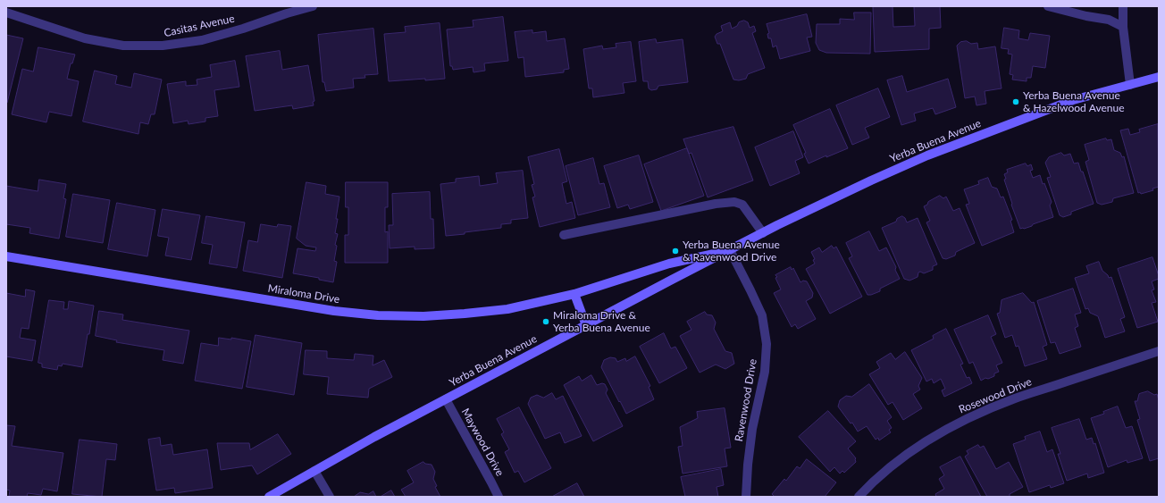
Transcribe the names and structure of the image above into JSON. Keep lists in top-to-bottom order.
{
  "streets": {
    "street": [
      "Casitas Avenue",
      "Yerba Buena Avenue",
      "Miraloma Drive",
      "Rosewood Drive",
      "Ravenwood Drive",
      "Maywood Drive"
    ]
  },
  "crossings": [
    ["Yerba Buena Avenue", "Miraloma Drive"],
    ["Yerba Buena Avenue", "Ravenwood Drive"],
    ["Yerba Buena Avenue", "Maywood Drive"]
  ],
  "places": ["Yerba Buena Avenue & Hazelwood Avenue", "Yerba Buena Avenue & Ravenwood Drive", "Miraloma Drive & Yerba Buena Avenue"]
}
